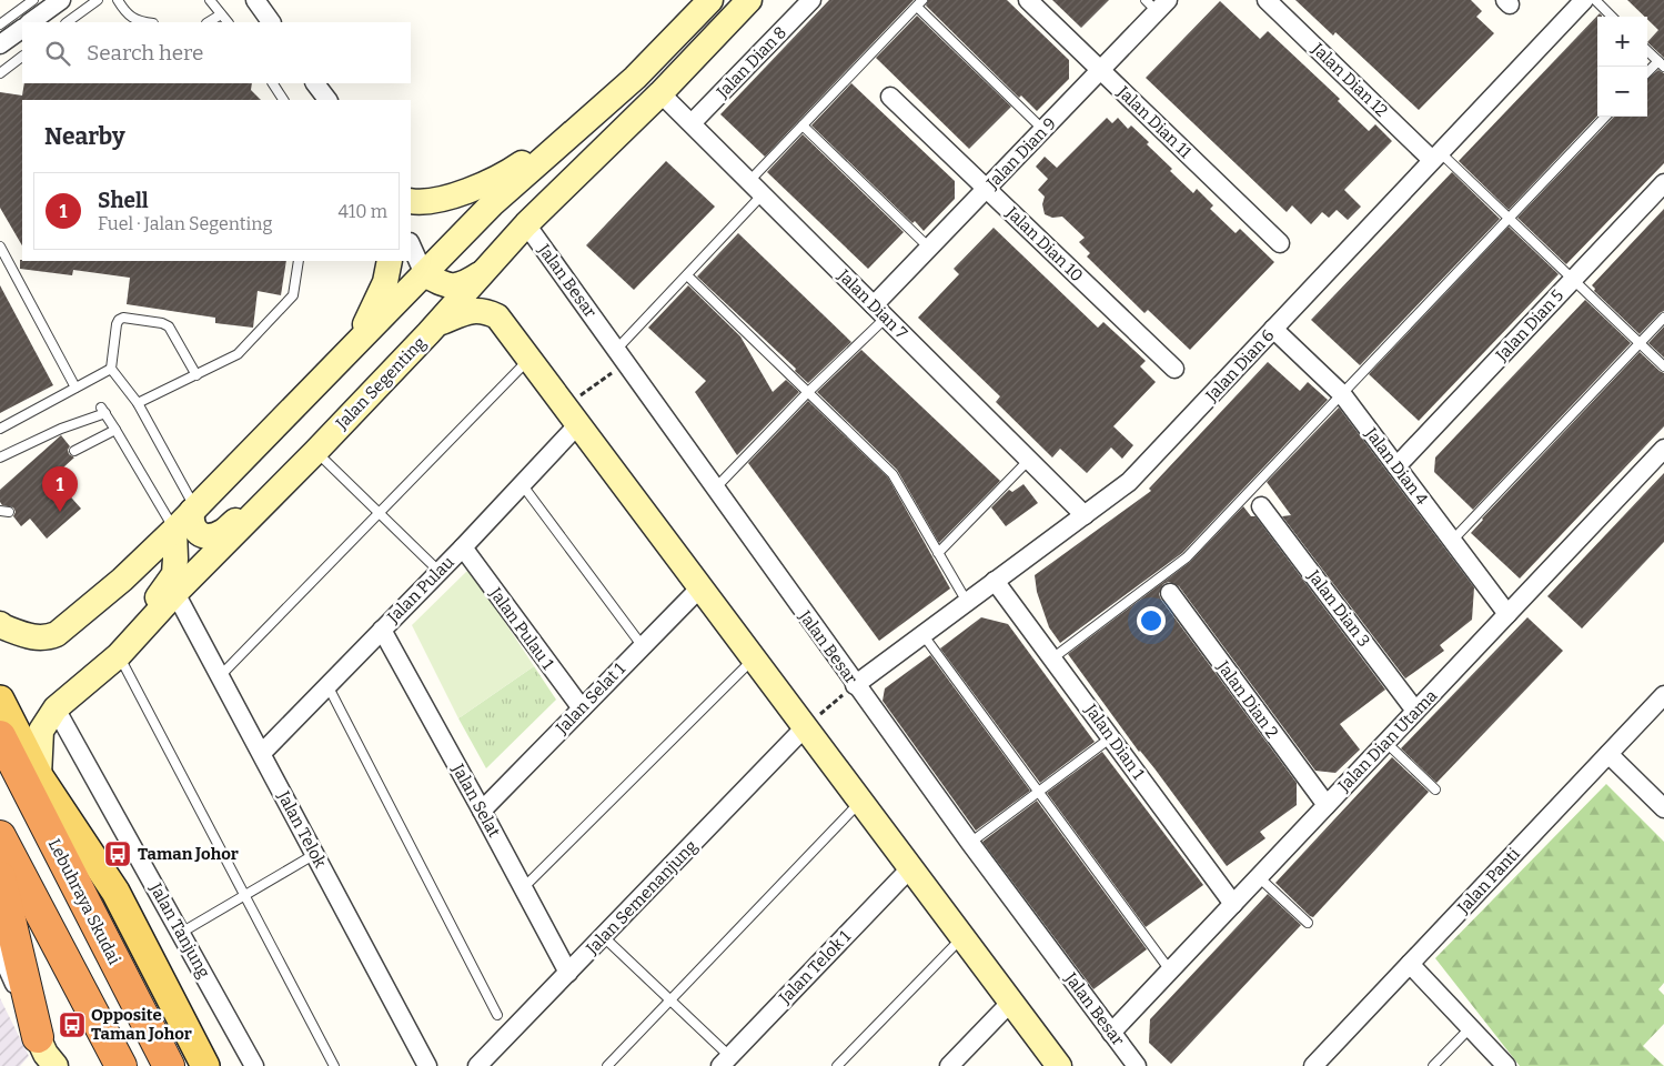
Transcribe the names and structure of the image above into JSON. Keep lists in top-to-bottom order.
{
  "streets": {
    "highway": ["Lebuhraya Skudai"],
    "street": [
      "Jalan Dian 8",
      "Jalan Dian 12",
      "Jalan Dian 11",
      "Jalan Dian 9",
      "Jalan Dian 10",
      "Jalan Besar",
      "Jalan Dian 7",
      "Jalan Dian 5",
      "Jalan Dian 6",
      "Jalan Segenting",
      "Jalan Dian 4",
      "Jalan Pulau",
      "Jalan Dian 3",
      "Jalan Pulau 1",
      "Jalan Selat 1",
      "Jalan Dian 2",
      "Jalan Dian Utama",
      "Jalan Dian 1",
      "Jalan Selat",
      "Jalan Telok",
      "Jalan Panti",
      "Jalan Semenanjung",
      "Jalan Tanjung",
      "Jalan Telok 1"
    ]
  },
  "crossings": [
    ["Jalan Dian 8", "Jalan Dian 7"],
    ["Jalan Dian 12", "Jalan Dian 6"],
    ["Jalan Dian 11", "Jalan Dian 9"],
    ["Jalan Dian 9", "Jalan Dian 10"],
    ["Jalan Dian 9", "Jalan Dian 7"],
    ["Jalan Besar", "Jalan Dian 6"],
    ["Jalan Besar", "Jalan Segenting"],
    ["Jalan Besar", "Jalan Dian Utama"],
    ["Jalan Dian 7", "Jalan Dian 6"],
    ["Jalan Dian 7", "Jalan Segenting"],
    ["Jalan Dian 5", "Jalan Dian 4"],
    ["Jalan Dian 6", "Jalan Dian 4"],
    ["Jalan Dian 6", "Jalan Dian 1"],
    ["Jalan Segenting", "Jalan Telok"],
    ["Jalan Segenting", "Jalan Tanjung"],
    ["Jalan Dian 4", "Jalan Dian Utama"],
    ["Jalan Pulau", "Jalan Pulau 1"],
    ["Jalan Pulau", "Jalan Selat"],
    ["Jalan Pulau", "Jalan Telok"],
    ["Jalan Dian 3", "Jalan Dian Utama"],
    ["Jalan Pulau 1", "Jalan Selat 1"],
    ["Jalan Selat 1", "Jalan Selat"],
    ["Jalan Dian 2", "Jalan Dian Utama"],
    ["Jalan Dian Utama", "Jalan Dian 1"],
    ["Jalan Selat", "Jalan Semenanjung"]
  ],
  "places": {
    "bus stop": ["Taman Johor", "Opposite Taman Johor"]
  },
  "page": {
    "map_buttons": ["+", "−"],
    "search": "Search here",
    "heading": "Nearby",
    "list": [
      {
        "mark": "1",
        "name": "Shell",
        "note": "Fuel · Jalan Segenting",
        "value": "410 m"
      }
    ],
    "pins": "1"
  }
}
